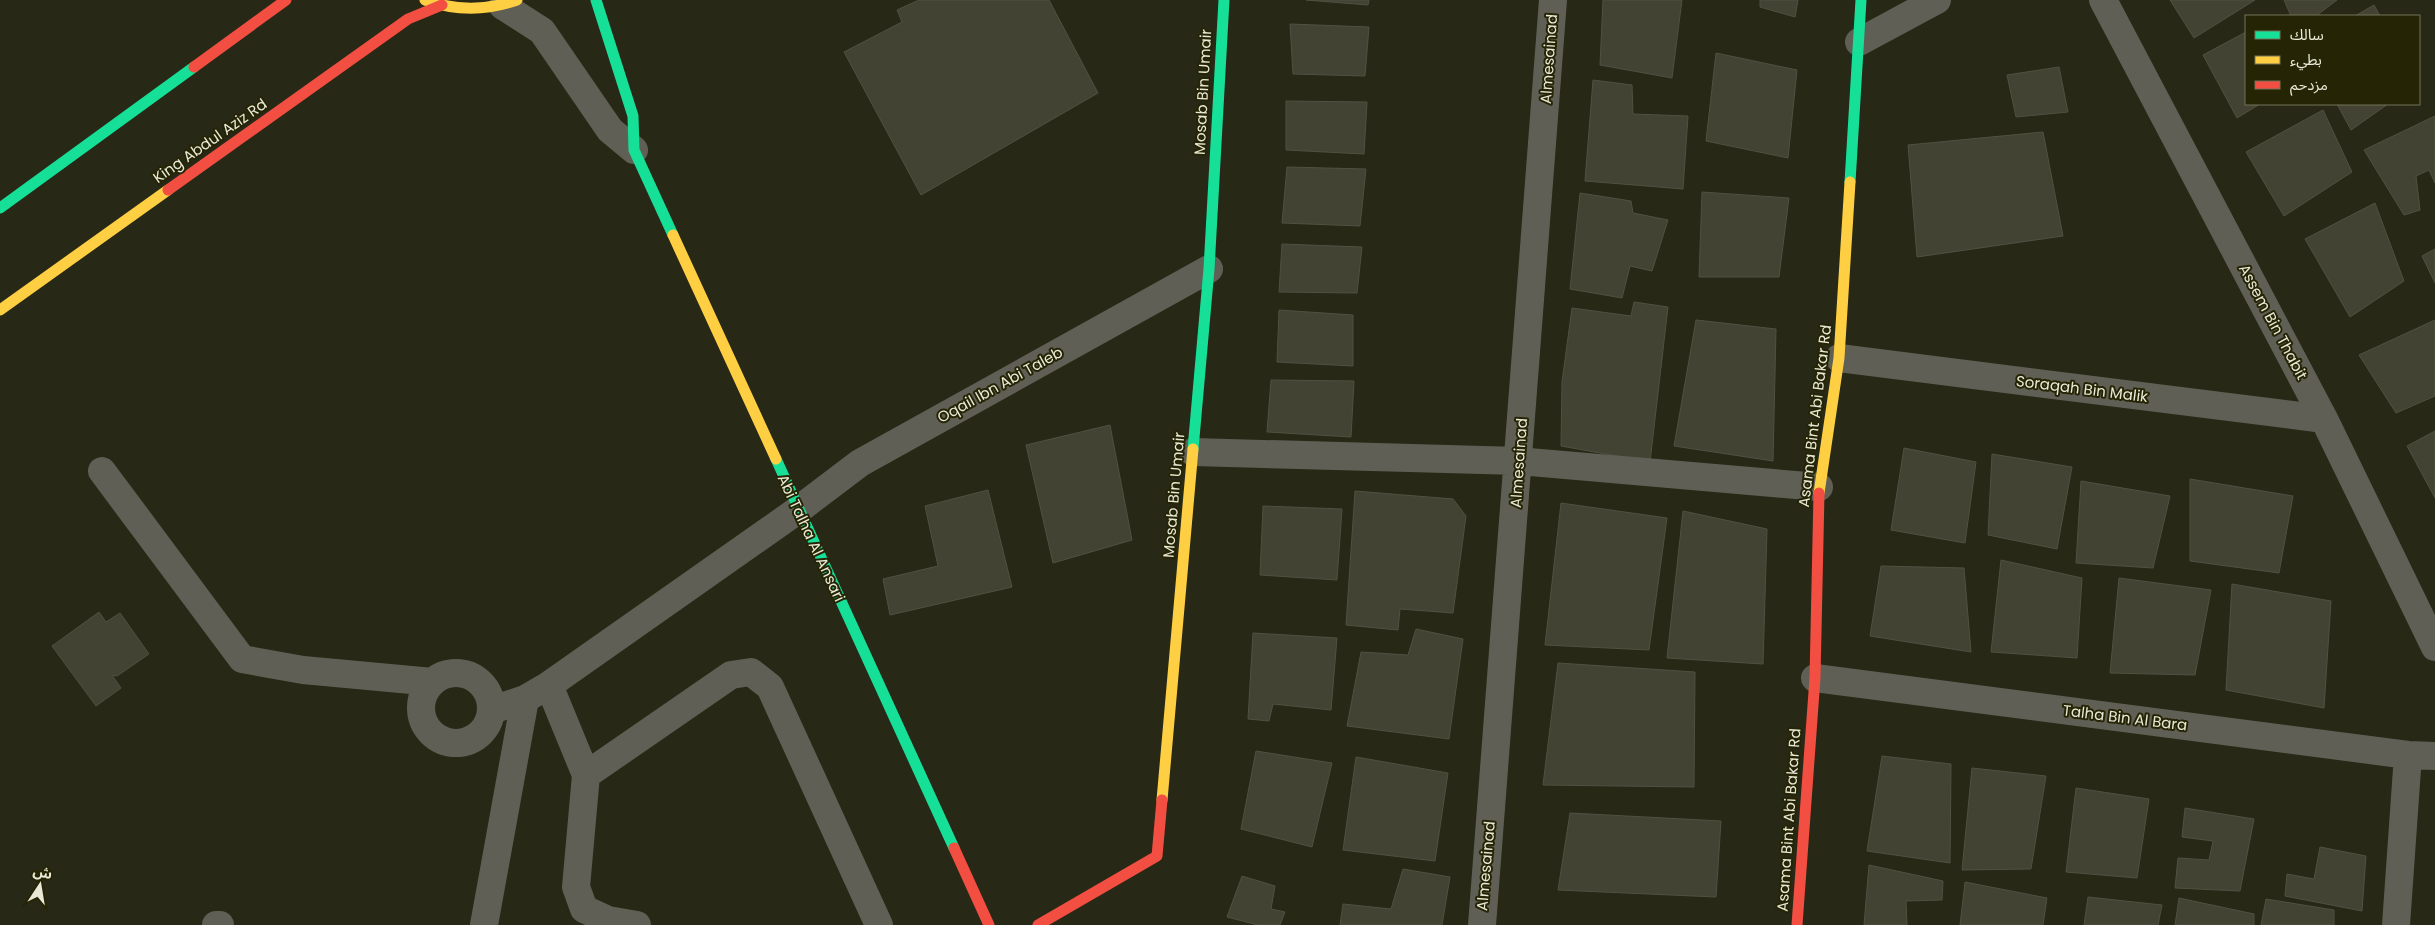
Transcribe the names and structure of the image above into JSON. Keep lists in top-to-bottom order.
{
  "streets": {
    "street": [
      "Almesainad",
      "Mosab Bin Umair",
      "King Abdul Aziz Rd",
      "Assem Bin Thabit",
      "Oqail Ibn Abi Taleb",
      "Soraqah Bin Malik",
      "Asama Bint Abi Bakar Rd",
      "Abi Talha Al Ansari",
      "Talha Bin Al Bara"
    ]
  },
  "crossings": [
    ["Mosab Bin Umair", "Oqail Ibn Abi Taleb"],
    ["Assem Bin Thabit", "Soraqah Bin Malik"],
    ["Oqail Ibn Abi Taleb", "Abi Talha Al Ansari"],
    ["Soraqah Bin Malik", "Asama Bint Abi Bakar Rd"],
    ["Asama Bint Abi Bakar Rd", "Talha Bin Al Bara"]
  ],
  "legend": ["سالك", "بطيء", "مزدحم"],
  "north": "top"
}
